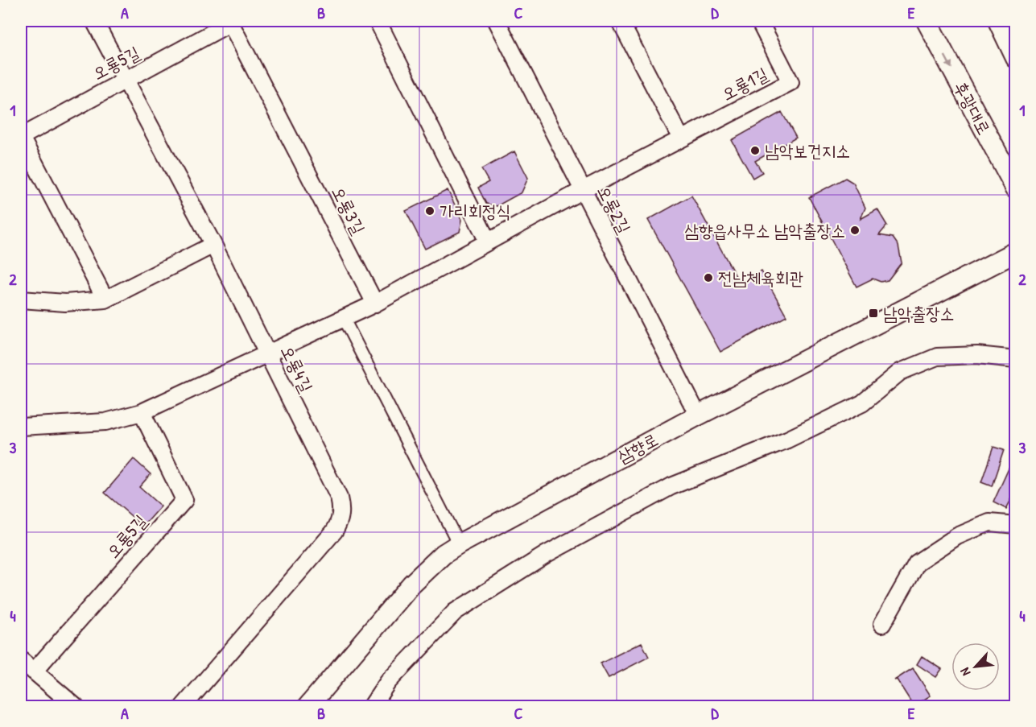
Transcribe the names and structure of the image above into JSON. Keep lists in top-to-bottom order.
{
  "streets": {
    "street": [
      "오룡5길",
      "오룡1길",
      "후광대로",
      "오룡2길",
      "오룡3길",
      "오룡4길",
      "삼향로"
    ]
  },
  "crossings": [
    ["오룡5길", "오룡3길"],
    ["오룡5길", "오룡4길"],
    ["오룡1길", "오룡2길"],
    ["오룡2길", "삼향로"]
  ],
  "one_way": ["후광대로"],
  "places": {
    "other": [
      "남악보건지소",
      "가리회정식",
      "삼향읍사무소 남악출장소",
      "전남체육회관"
    ],
    "transit": ["남악출장소"]
  },
  "north": "bottom left",
  "grid": {
    "columns": [
      "A",
      "B",
      "C",
      "D",
      "E"
    ],
    "rows": [
      "1",
      "2",
      "3",
      "4"
    ]
  }
}
